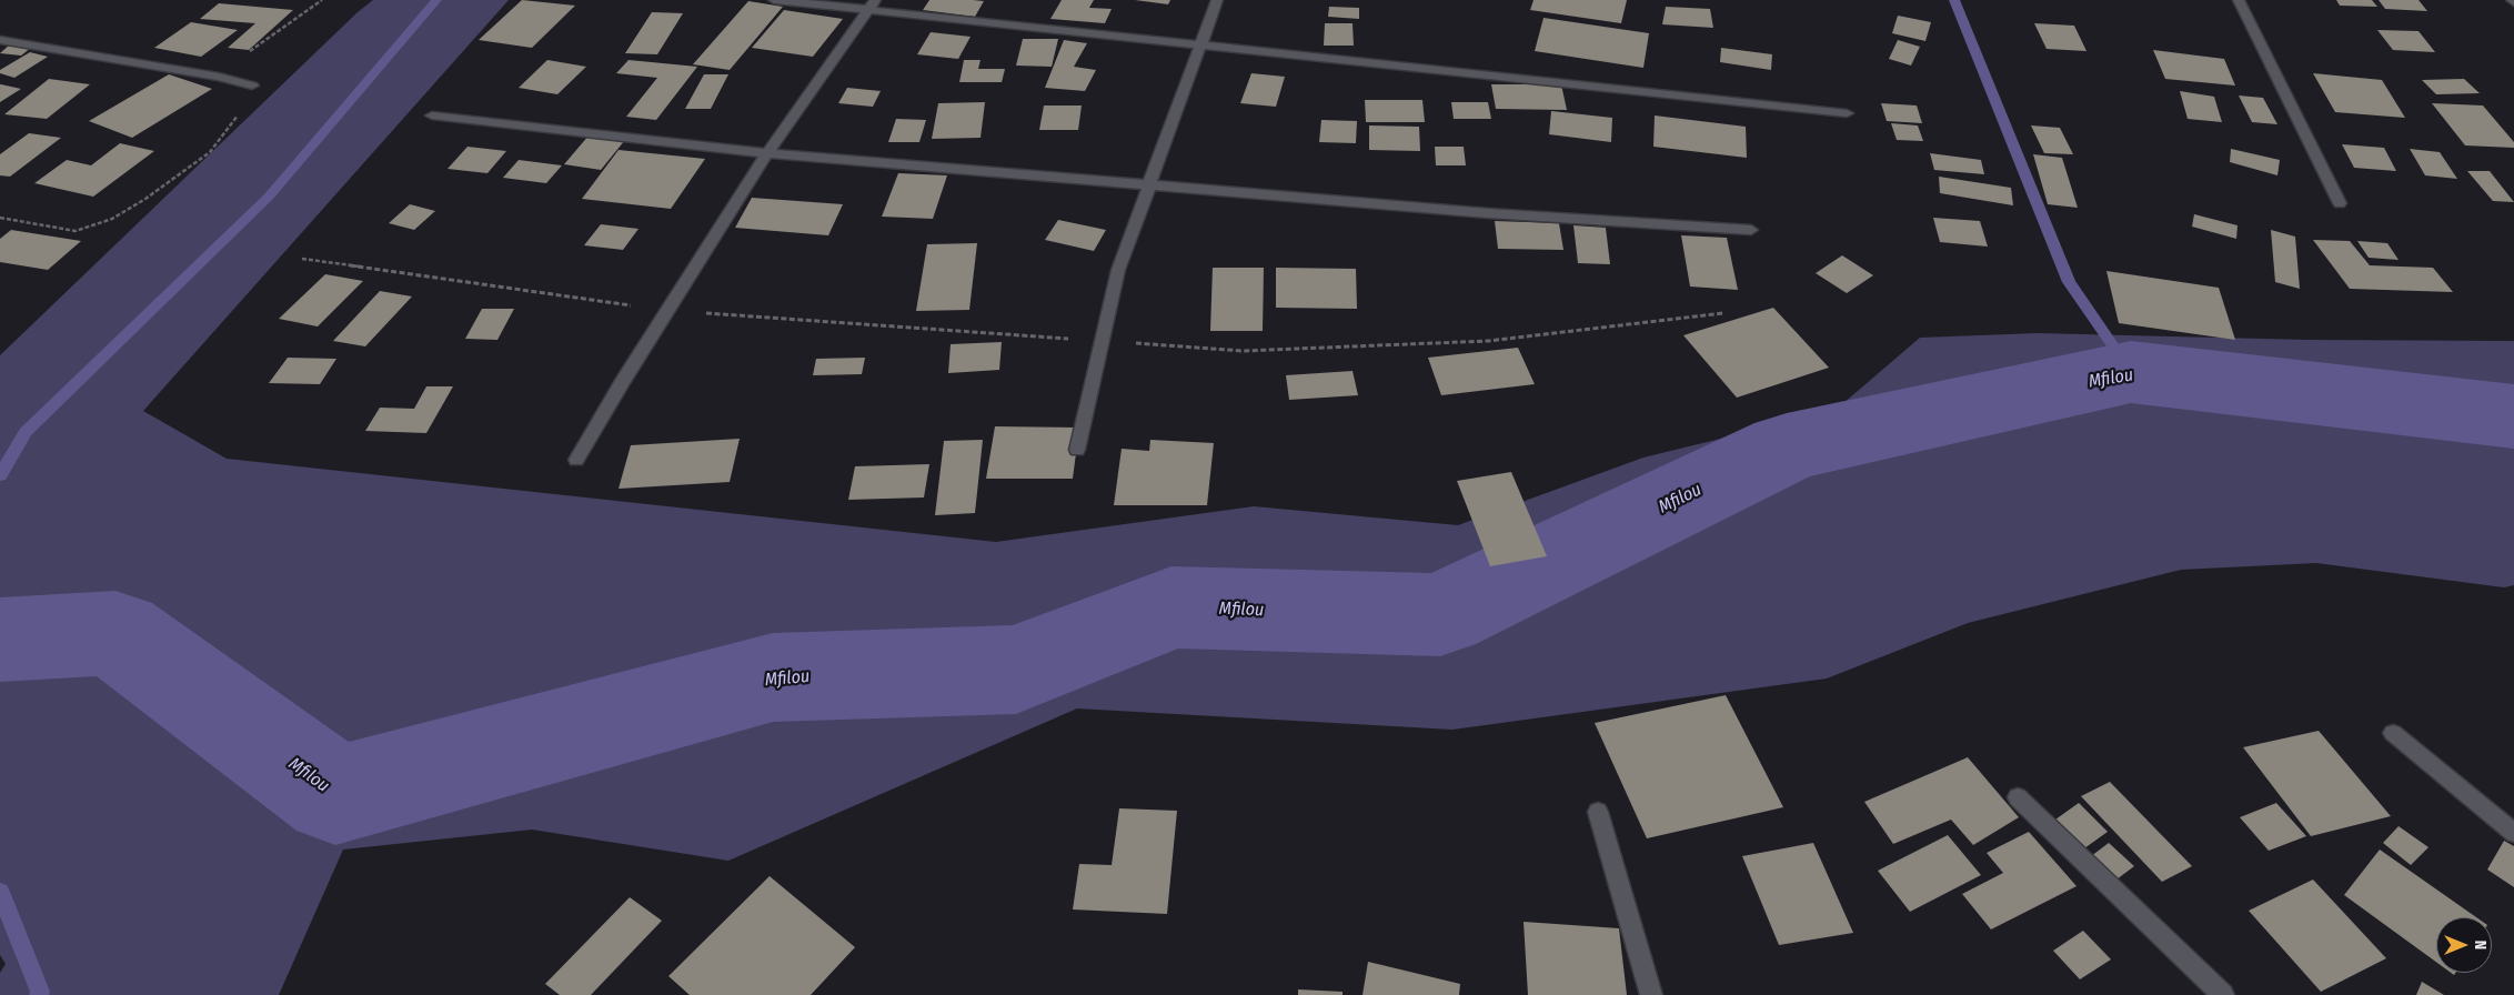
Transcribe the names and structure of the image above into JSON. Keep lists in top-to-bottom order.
{
  "water": ["Mfilou"],
  "north": "right"
}
